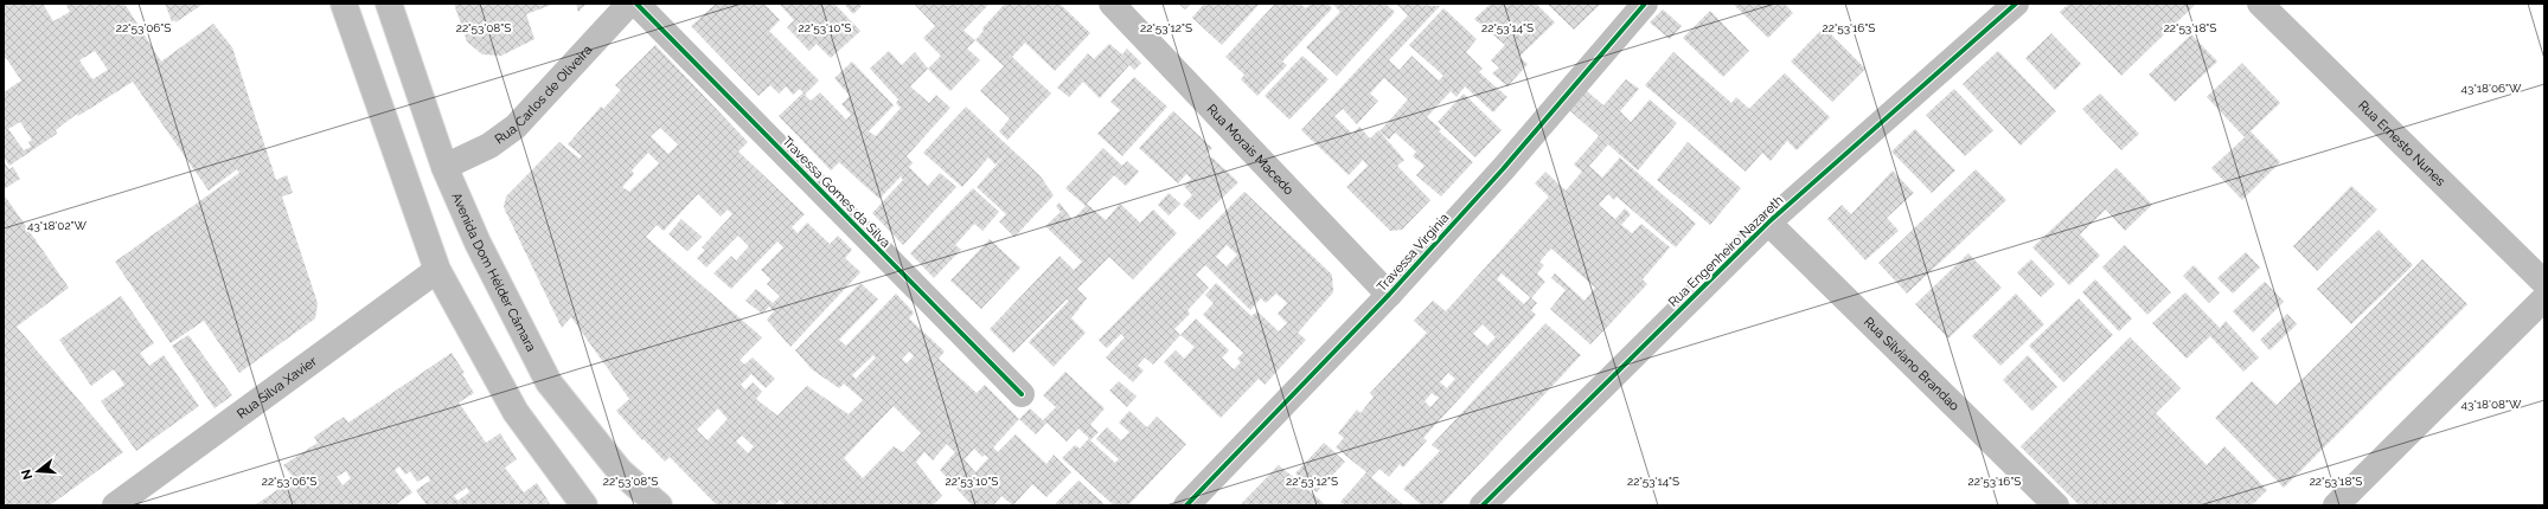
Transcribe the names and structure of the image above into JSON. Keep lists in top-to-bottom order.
{
  "streets": {
    "street": [
      "Rua Carlos de Oliveira",
      "Rua Ernesto Nunes",
      "Rua Morais Macedo",
      "Travessa Gomes da Silva",
      "Rua Engenheiro Nazareth",
      "Travessa Virginia",
      "Avenida Dom Hélder Câmara",
      "Rua Silviano Brandao",
      "Rua Silva Xavier"
    ]
  },
  "crossings": [
    ["Rua Carlos de Oliveira", "Avenida Dom Hélder Câmara"],
    ["Rua Morais Macedo", "Travessa Virginia"],
    ["Rua Engenheiro Nazareth", "Rua Silviano Brandao"]
  ],
  "north": "left",
  "coordinates": [
    "22°53'14\"S",
    "22°53'06\"S",
    "22°53'08\"S",
    "22°53'10\"S",
    "22°53'12\"S",
    "22°53'16\"S",
    "22°53'18\"S",
    "43°18'06\"W",
    "43°18'02\"W",
    "43°18'08\"W"
  ]
}
